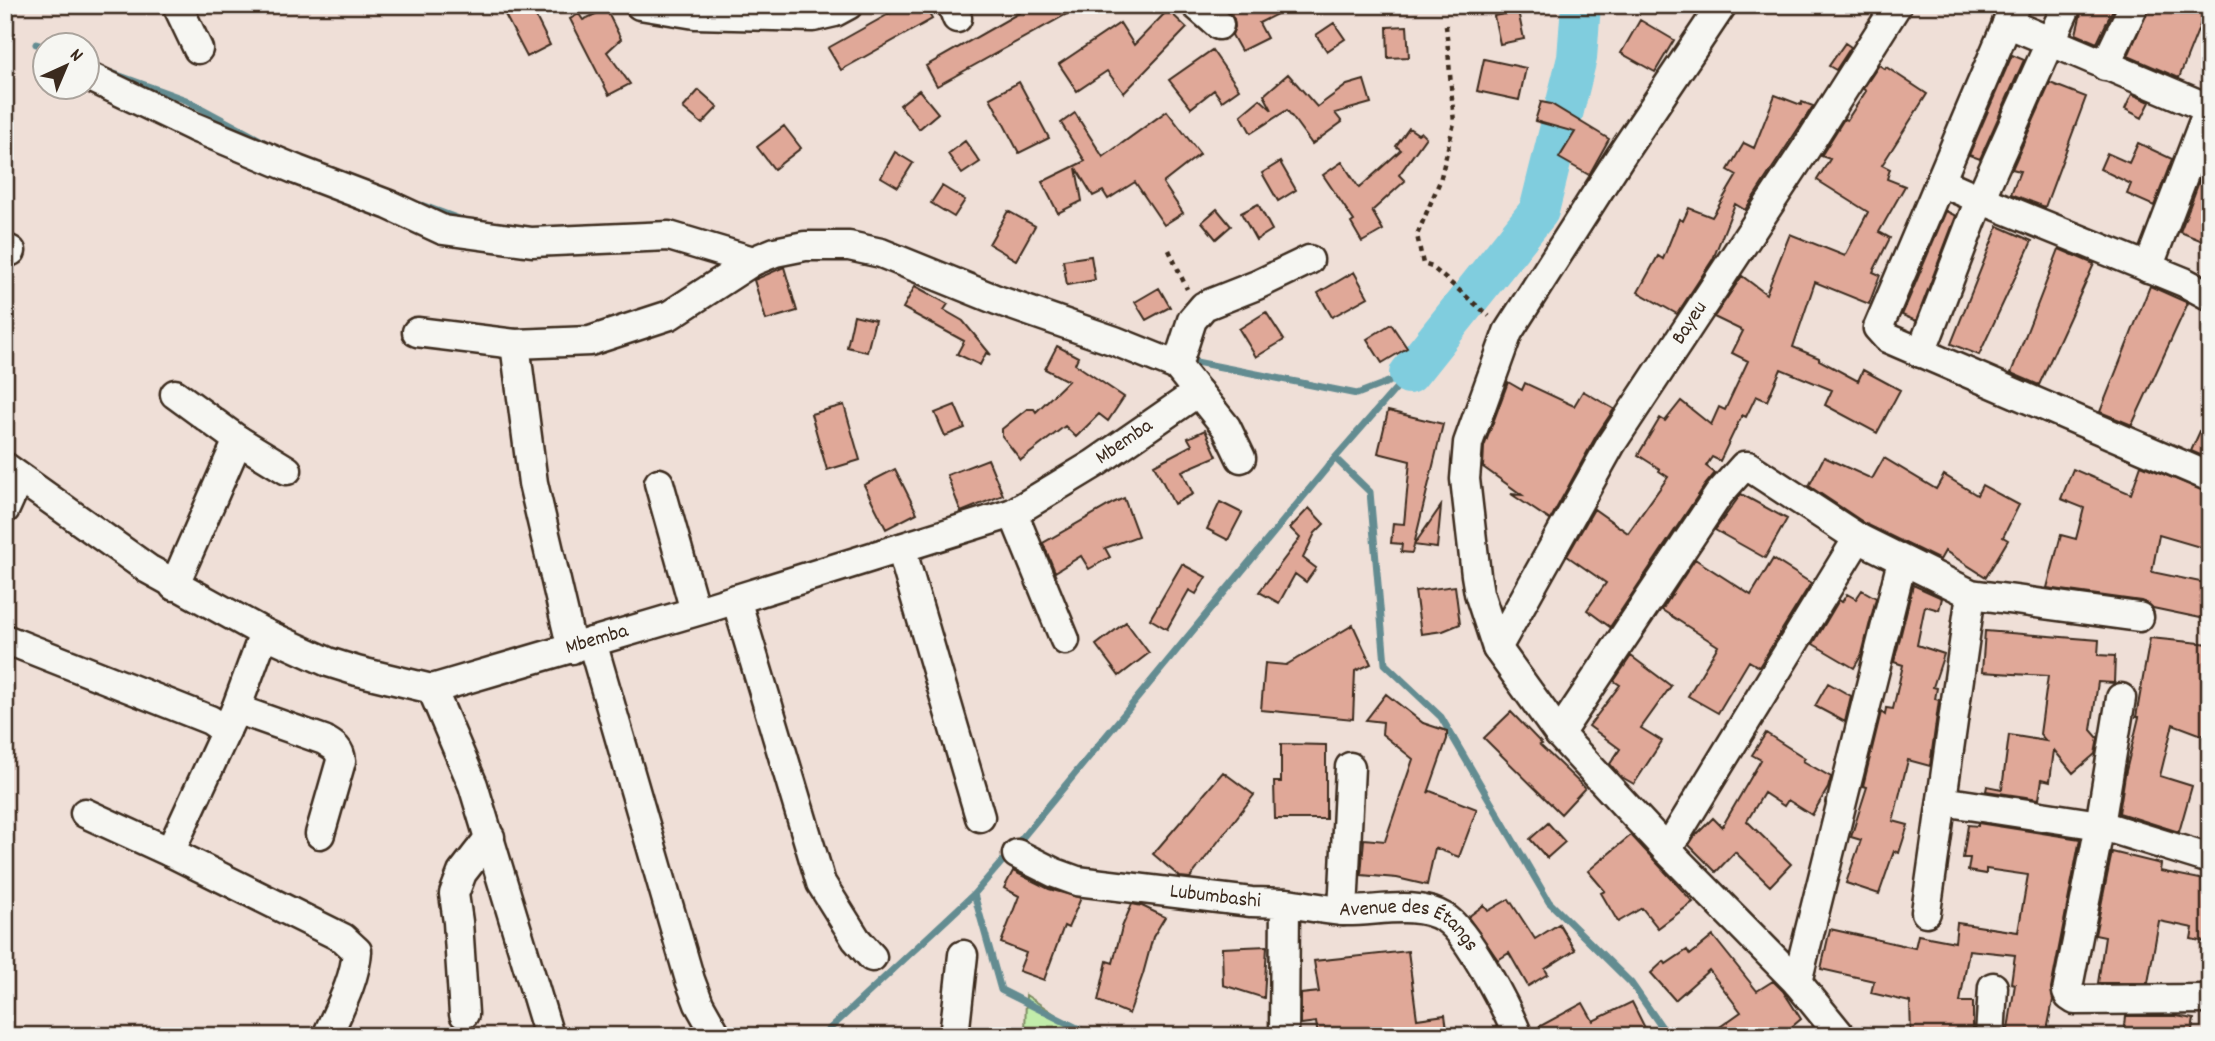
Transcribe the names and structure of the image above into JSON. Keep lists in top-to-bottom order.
{
  "streets": {
    "street": [
      "Bayeu",
      "Mbemba",
      "Lubumbashi",
      "Avenue des Étangs"
    ]
  },
  "crossings": [
    ["Lubumbashi", "Avenue des Étangs"]
  ],
  "north": "top right"
}
